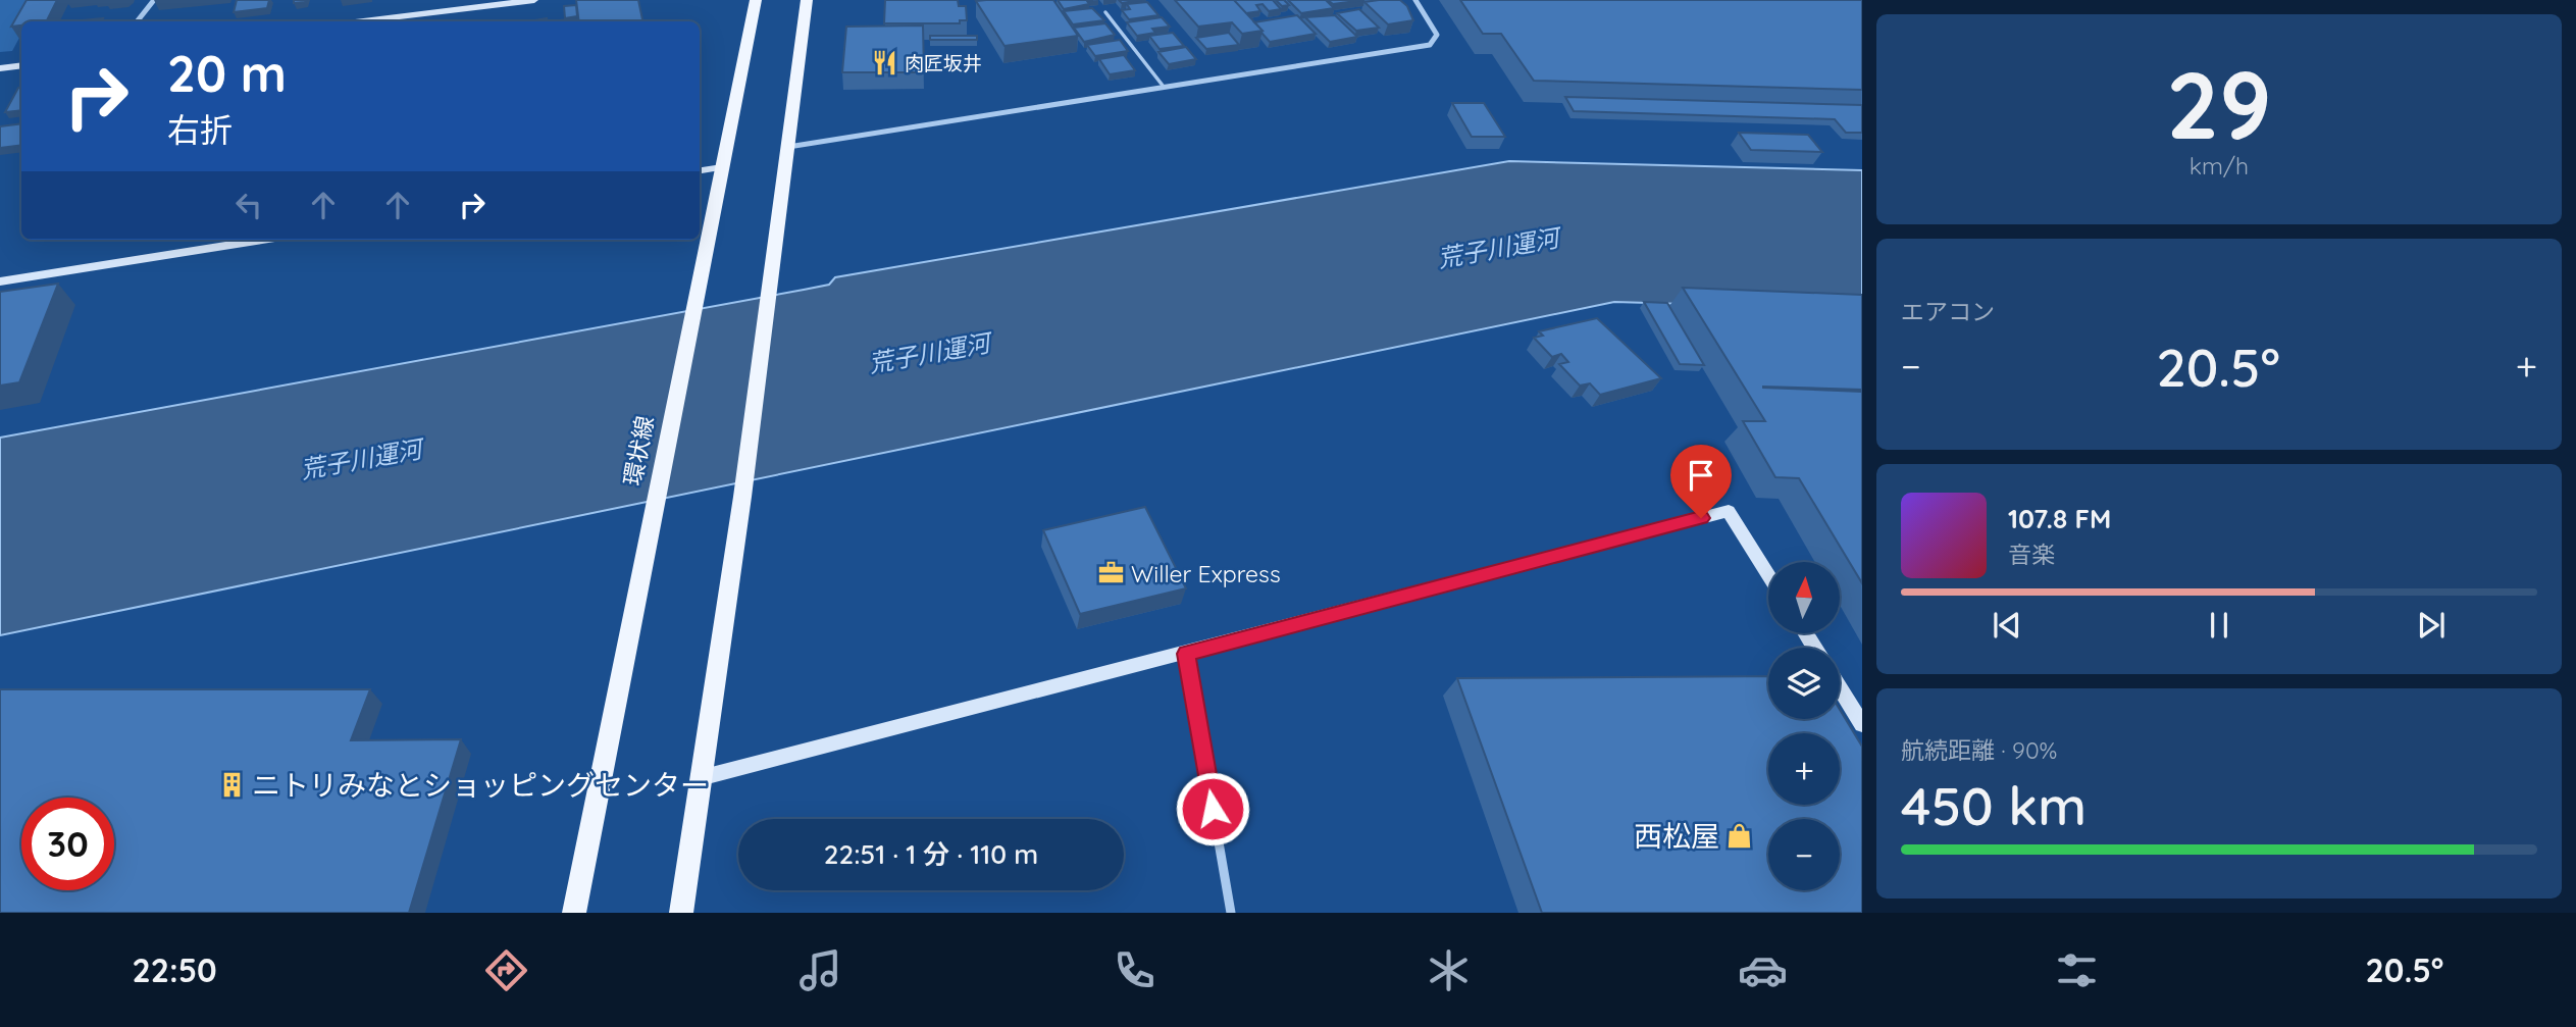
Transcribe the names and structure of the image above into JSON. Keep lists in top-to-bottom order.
{
  "streets": {
    "main road": ["環状線"]
  },
  "water": ["荒子川運河"],
  "places": {
    "restaurant": ["肉匠坂井"],
    "office": ["Willer Express"],
    "building": ["ニトリみなとショッピングセンター"],
    "shop": ["西松屋"]
  },
  "north": "top",
  "page": {
    "tile": [
      ["29", "km/h"],
      "エアコン",
      ["航続距離 · 90%", "450 km"]
    ],
    "turn": ["20 m", "右折"],
    "heat": ["−", "20.5°", "+"],
    "song": ["107.8 FM", "音楽"],
    "map_buttons": ["+", "−"],
    "limit": "30",
    "trip": "22:51 · 1 分 · 110 m",
    "tabs": ["22:50", "20.5°"]
  }
}
